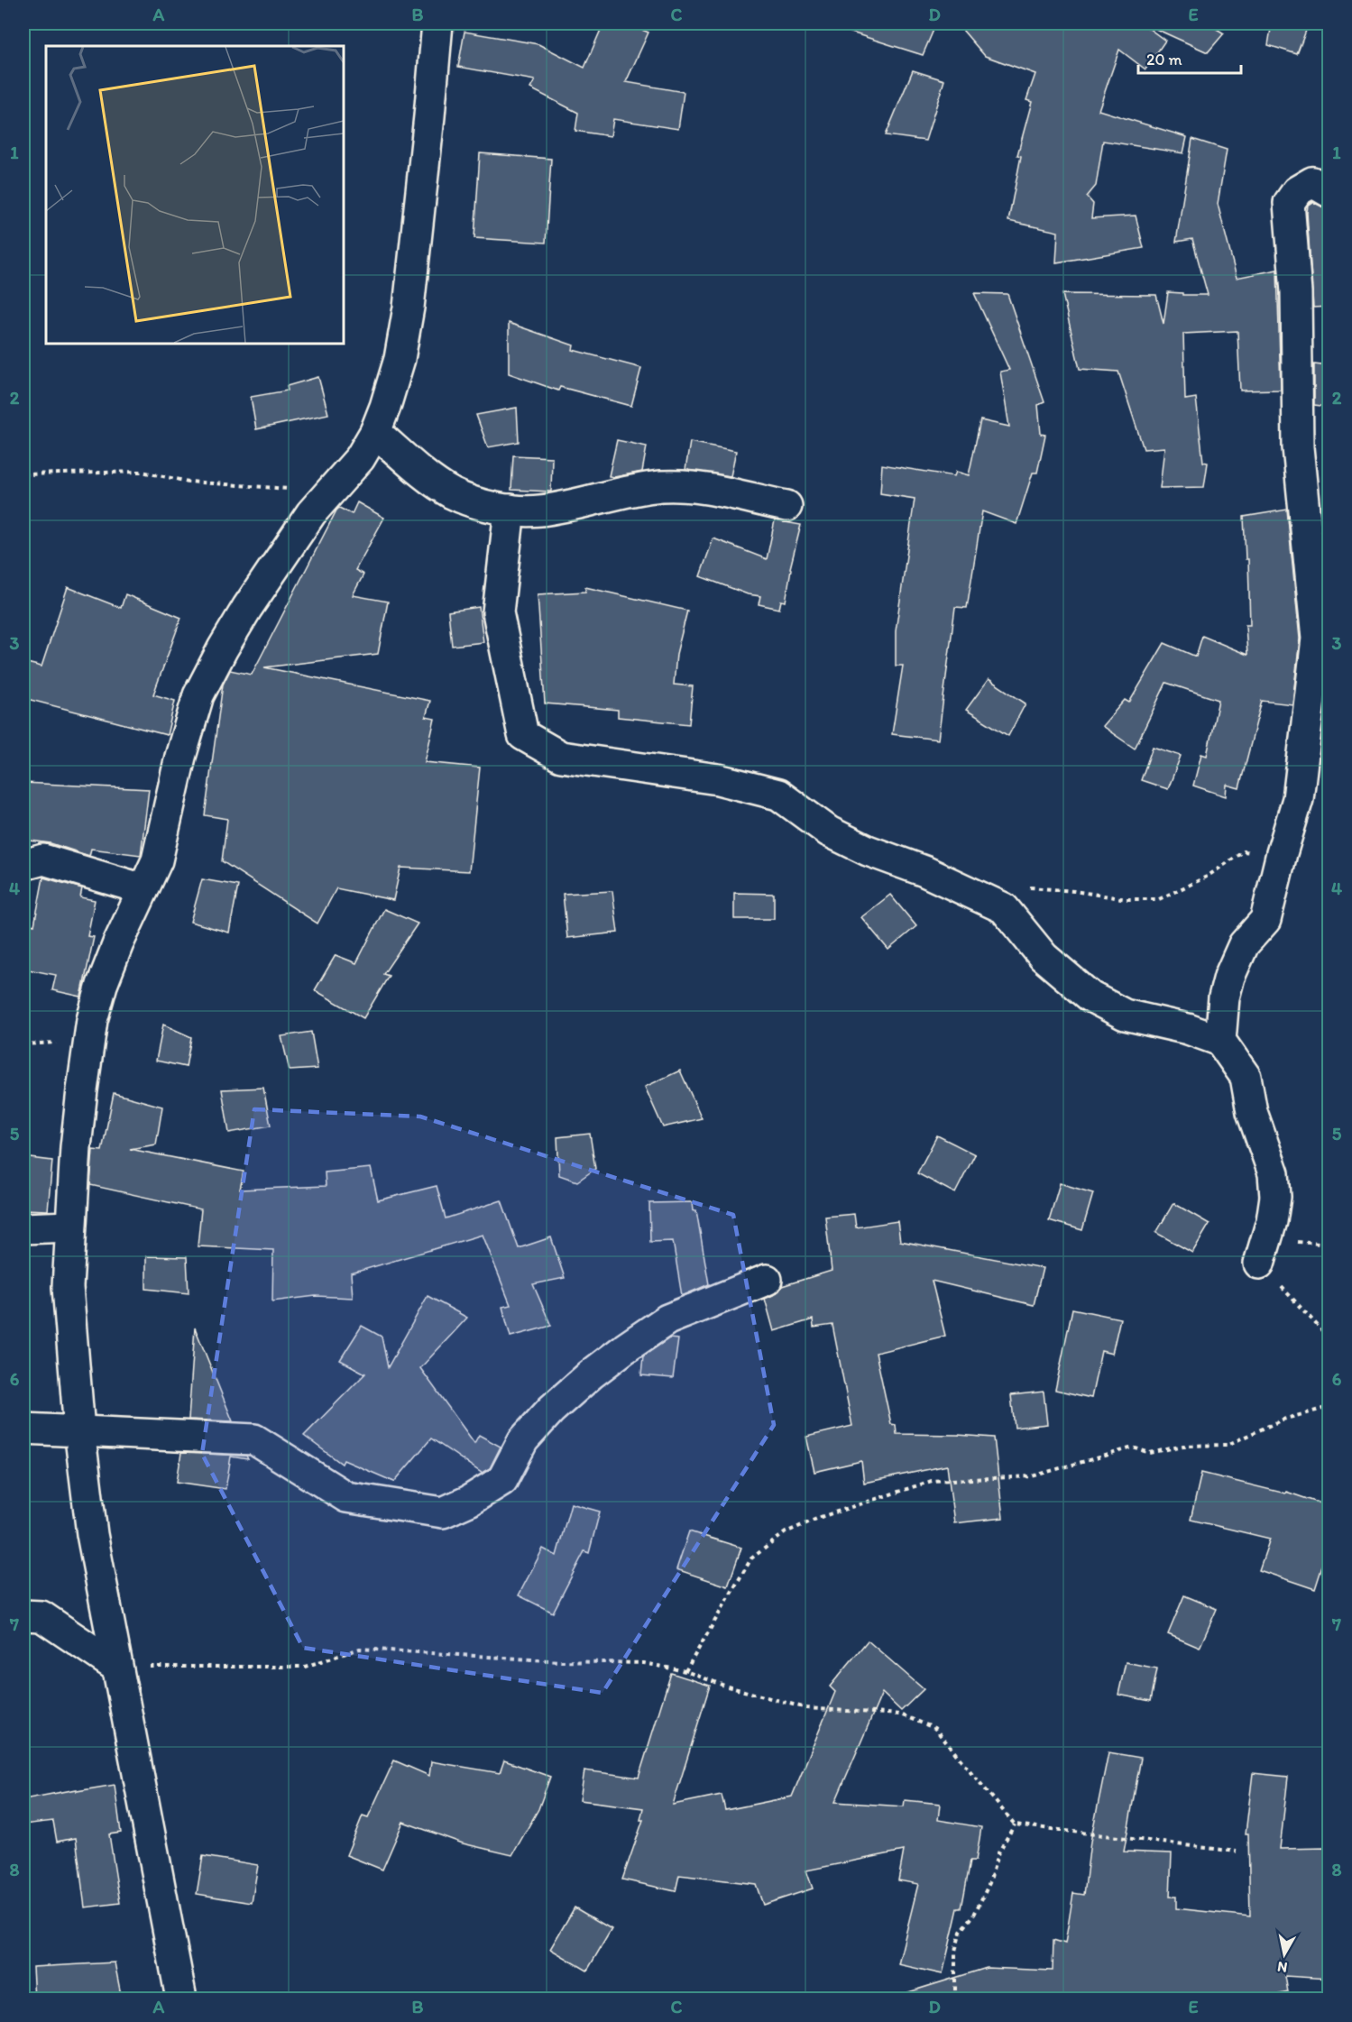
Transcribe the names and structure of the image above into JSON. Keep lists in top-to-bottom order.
{
  "scale_bar": "20 m",
  "north": "bottom",
  "grid": {
    "columns": [
      "A",
      "B",
      "C",
      "D",
      "E"
    ],
    "rows": [
      "1",
      "2",
      "3",
      "4",
      "5",
      "6",
      "7",
      "8"
    ]
  }
}
